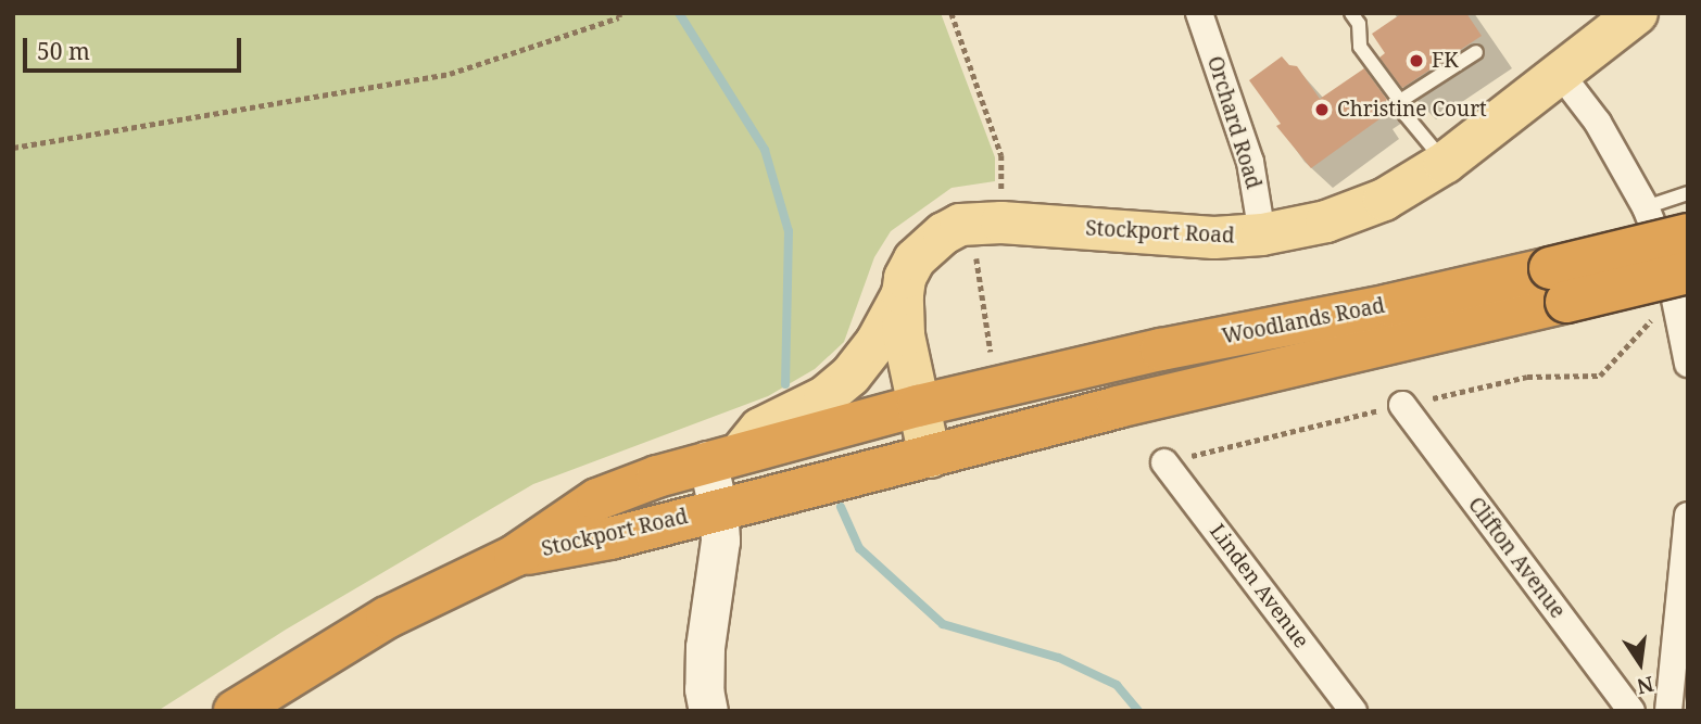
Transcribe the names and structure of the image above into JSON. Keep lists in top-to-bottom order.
{
  "streets": {
    "highway": ["Stockport Road", "Woodlands Road"],
    "street": ["Orchard Road", "Clifton Avenue", "Linden Avenue"]
  },
  "crossings": [
    ["Orchard Road", "Stockport Road"],
    ["Stockport Road", "Woodlands Road"]
  ],
  "places": ["FK", "Christine Court"],
  "scale_bar": "50 m",
  "north": "bottom"
}
